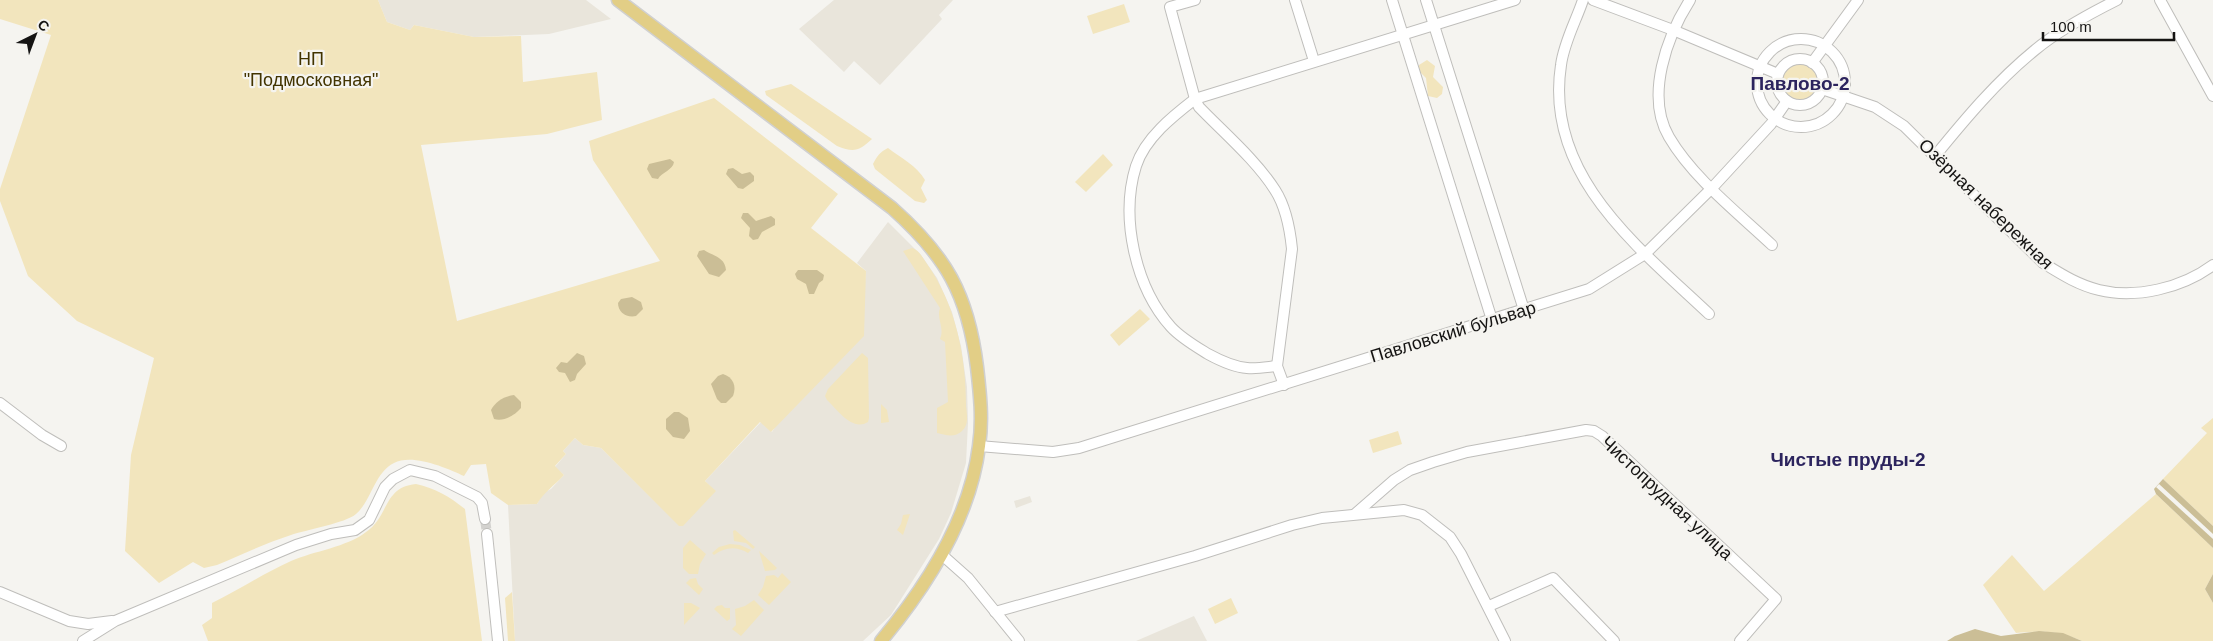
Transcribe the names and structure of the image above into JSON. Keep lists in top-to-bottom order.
{
  "streets": {
    "street": ["Озёрная набережная", "Павловский бульвар", "Чистопрудная улица"]
  },
  "crossings": [
    ["Озёрная набережная", "Павловский бульвар"]
  ],
  "districts": ["Павлово-2", "Чистые пруды-2"],
  "parks": ["НП \"Подмосковная\""],
  "scale_bar": "100 m",
  "north": "top right"
}
